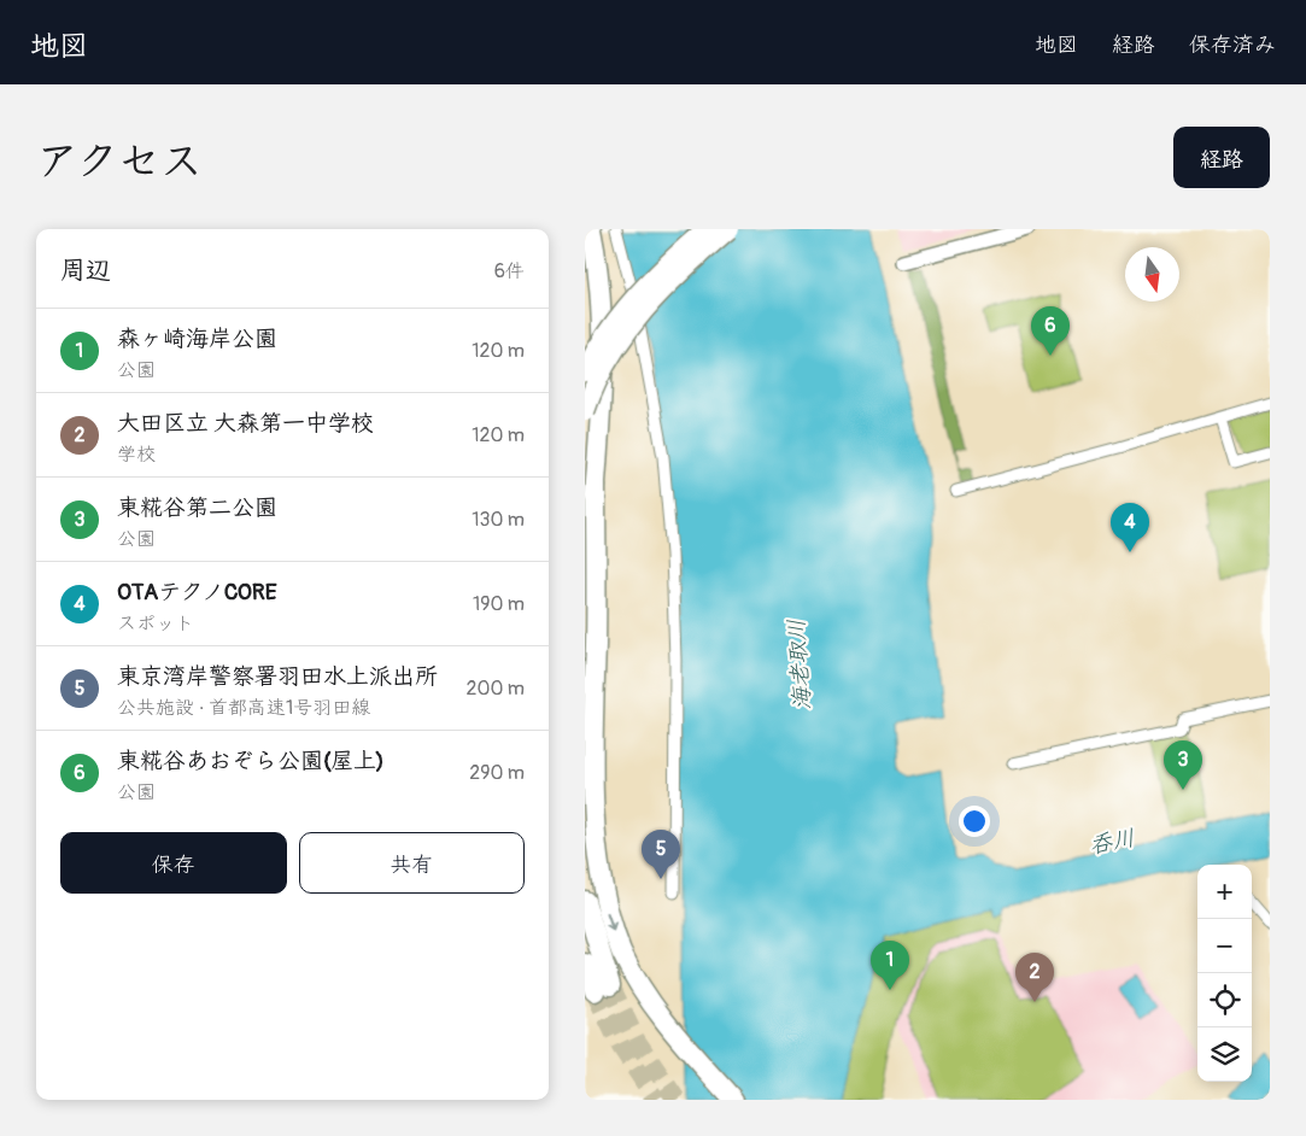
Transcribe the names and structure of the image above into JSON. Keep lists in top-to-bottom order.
{
  "water": ["海老取川", "呑川"],
  "north": "bottom",
  "page": {
    "header": "地図",
    "nav": ["地図", "経路", "保存済み"],
    "title": "アクセス",
    "buttons": [
      "経路",
      ["保存", "共有"]
    ],
    "heading": ["周辺", "6件"],
    "pins": [
      "6",
      "4",
      "3",
      "5",
      "1",
      "2"
    ],
    "list": [
      {
        "mark": "1",
        "name": "森ヶ崎海岸公園",
        "note": "公園",
        "value": "120 m"
      },
      {
        "mark": "2",
        "name": "大田区立 大森第一中学校",
        "note": "学校",
        "value": "120 m"
      },
      {
        "mark": "3",
        "name": "東糀谷第二公園",
        "note": "公園",
        "value": "130 m"
      },
      {
        "mark": "4",
        "name": "OTAテクノCORE",
        "note": "スポット",
        "value": "190 m"
      },
      {
        "mark": "5",
        "name": "東京湾岸警察署羽田水上派出所",
        "note": "公共施設 · 首都高速1号羽田線",
        "value": "200 m"
      },
      {
        "mark": "6",
        "name": "東糀谷あおぞら公園(屋上)",
        "note": "公園",
        "value": "290 m"
      }
    ],
    "map_buttons": ["+", "−"]
  }
}
